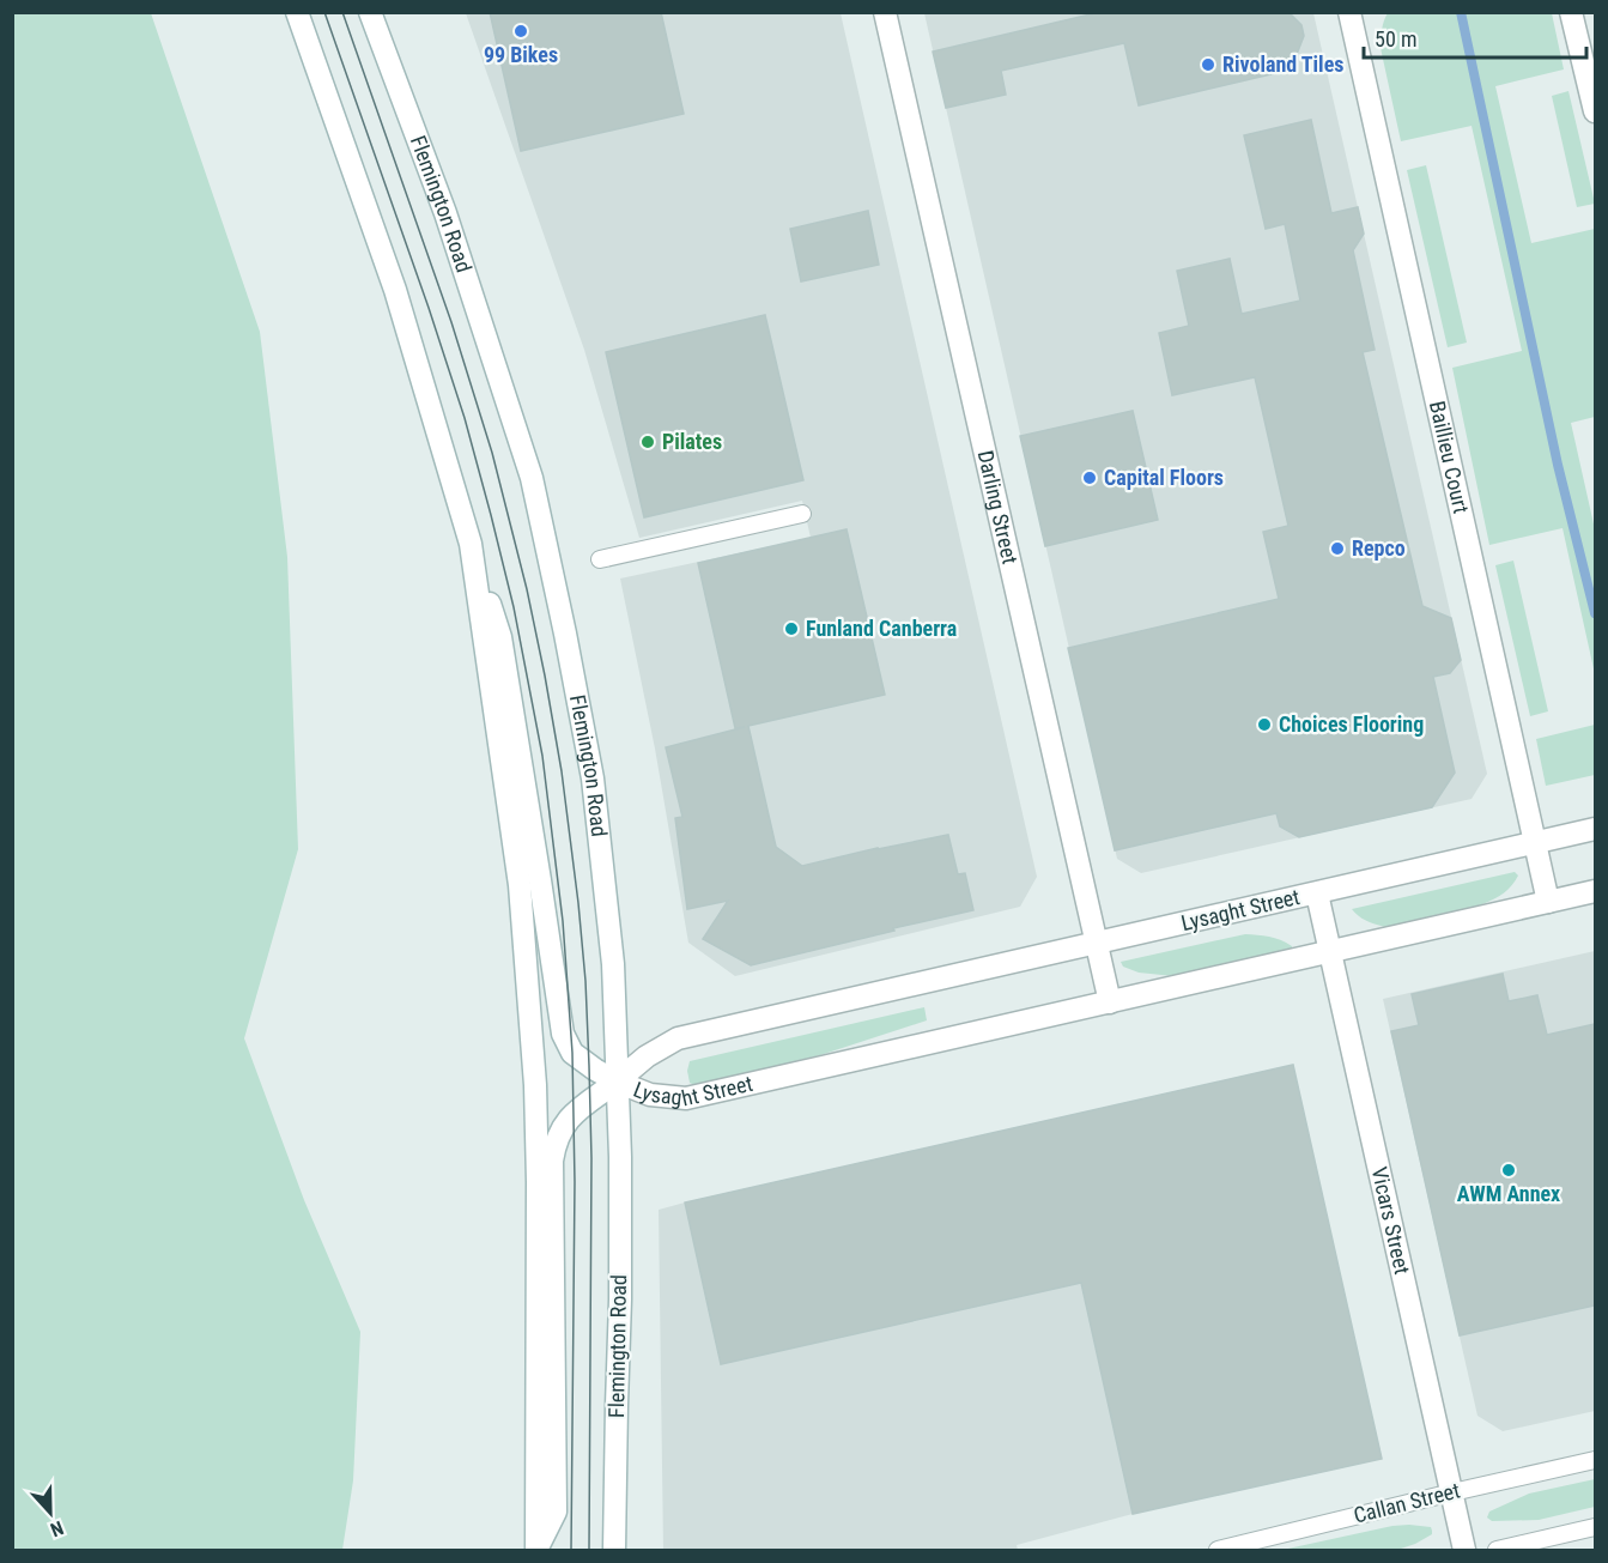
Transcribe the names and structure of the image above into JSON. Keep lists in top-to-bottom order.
{
  "streets": {
    "street": [
      "Flemington Road",
      "Baillieu Court",
      "Darling Street",
      "Lysaght Street",
      "Vicars Street"
    ],
    "lane": ["Callan Street"]
  },
  "crossings": [
    ["Flemington Road", "Lysaght Street"],
    ["Baillieu Court", "Lysaght Street"],
    ["Darling Street", "Lysaght Street"],
    ["Lysaght Street", "Vicars Street"],
    ["Vicars Street", "Callan Street"]
  ],
  "places": [
    "99 Bikes",
    "Rivoland Tiles",
    "Pilates",
    "Capital Floors",
    "Repco",
    "Funland Canberra",
    "Choices Flooring",
    "AWM Annex"
  ],
  "scale_bar": "50 m",
  "north": "bottom"
}
